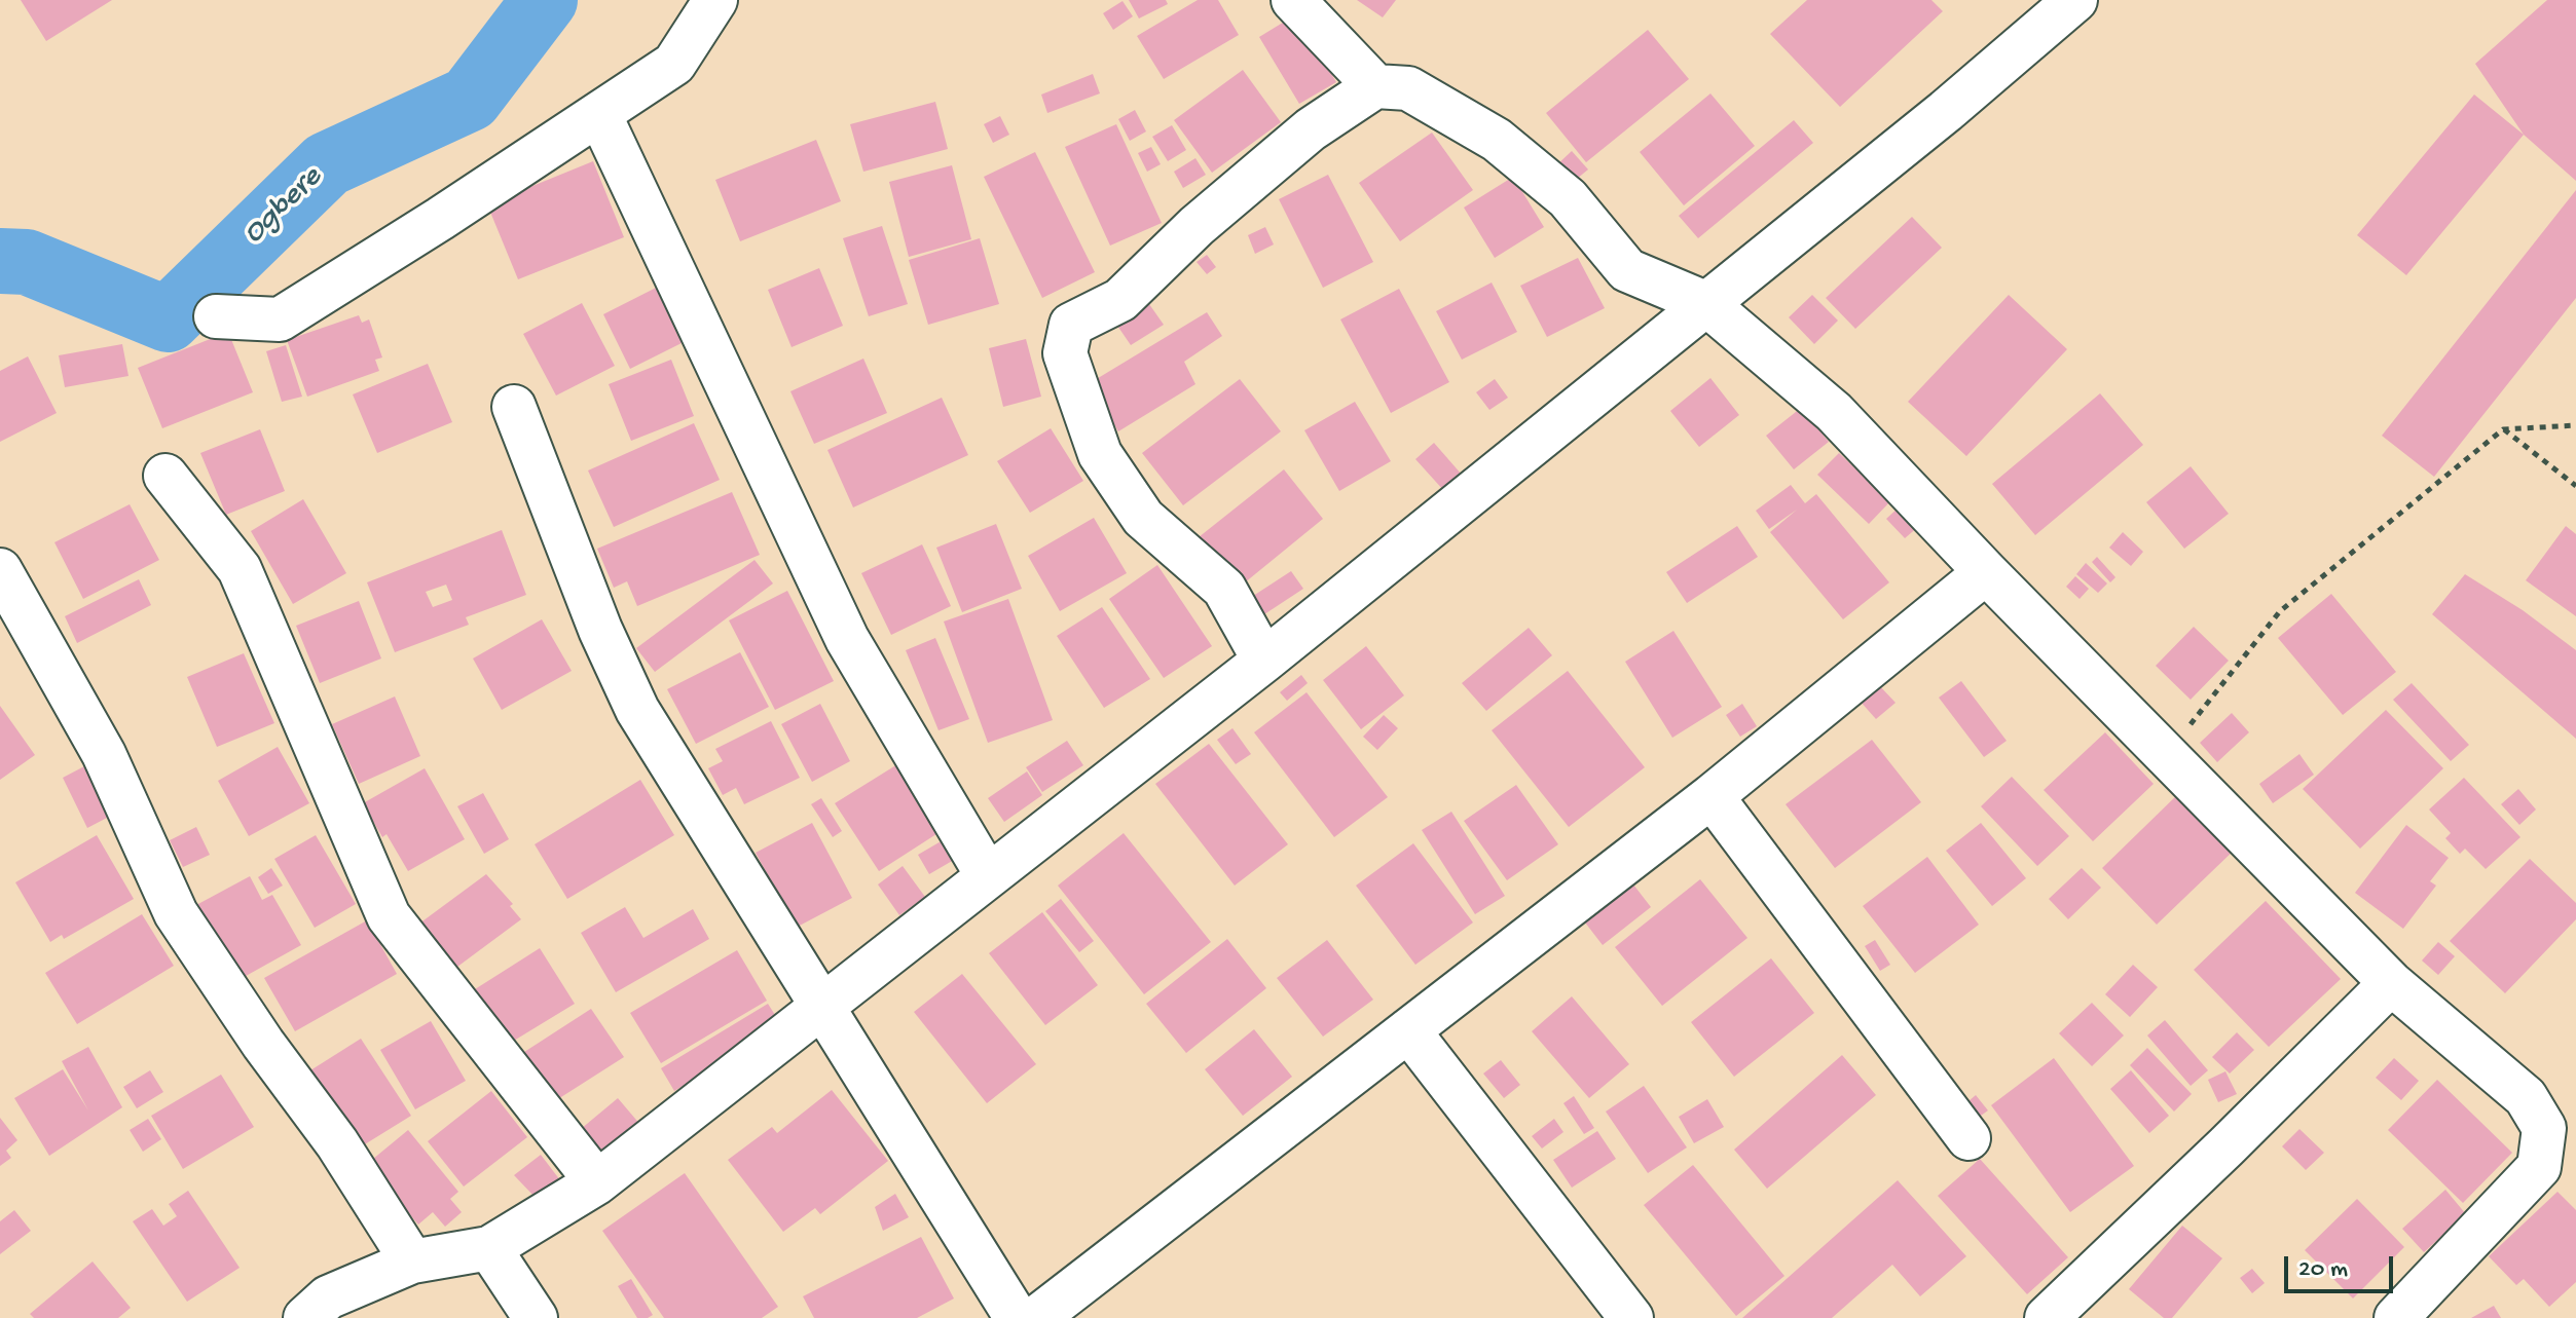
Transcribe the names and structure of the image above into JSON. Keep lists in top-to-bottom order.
{
  "water": ["Ogbere"],
  "scale_bar": "20 m"
}
